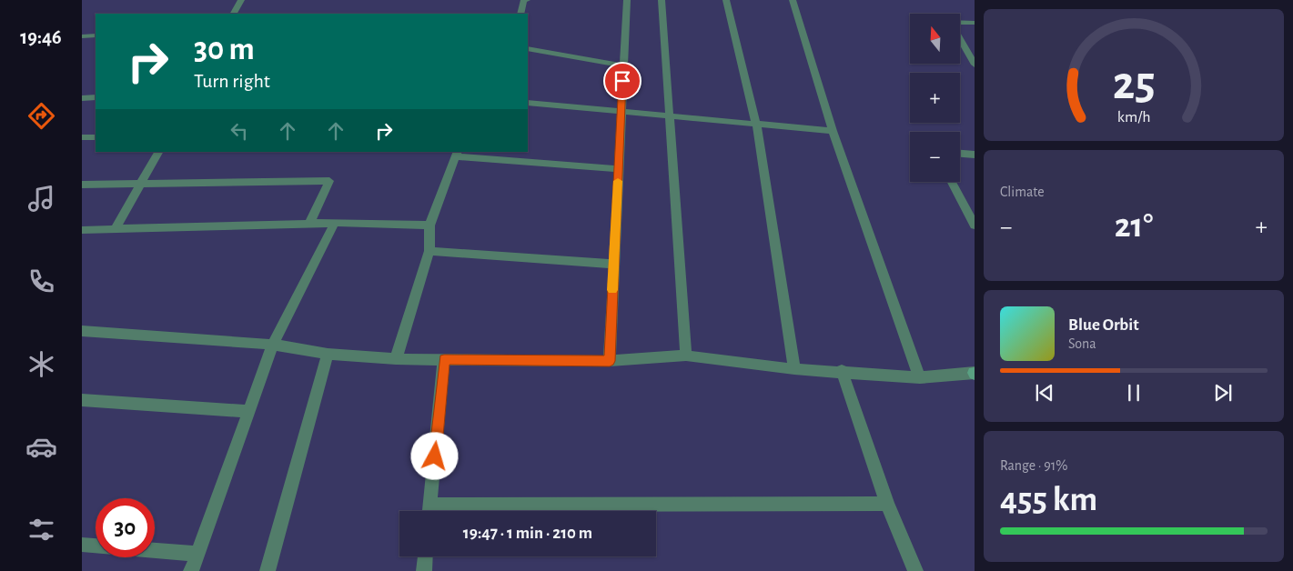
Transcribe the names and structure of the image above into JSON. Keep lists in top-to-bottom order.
{
  "north": "top",
  "page": {
    "tabs": "19:46",
    "map_buttons": ["+", "−"],
    "turn": ["30 m", "Turn right"],
    "tile": [
      "Climate",
      ["Range · 91%", "455 km"]
    ],
    "heat": ["−", "21°", "+"],
    "song": ["Blue Orbit", "Sona"],
    "limit": "30",
    "trip": "19:47 · 1 min · 210 m",
    "gauge": ["25", "km/h"]
  }
}
